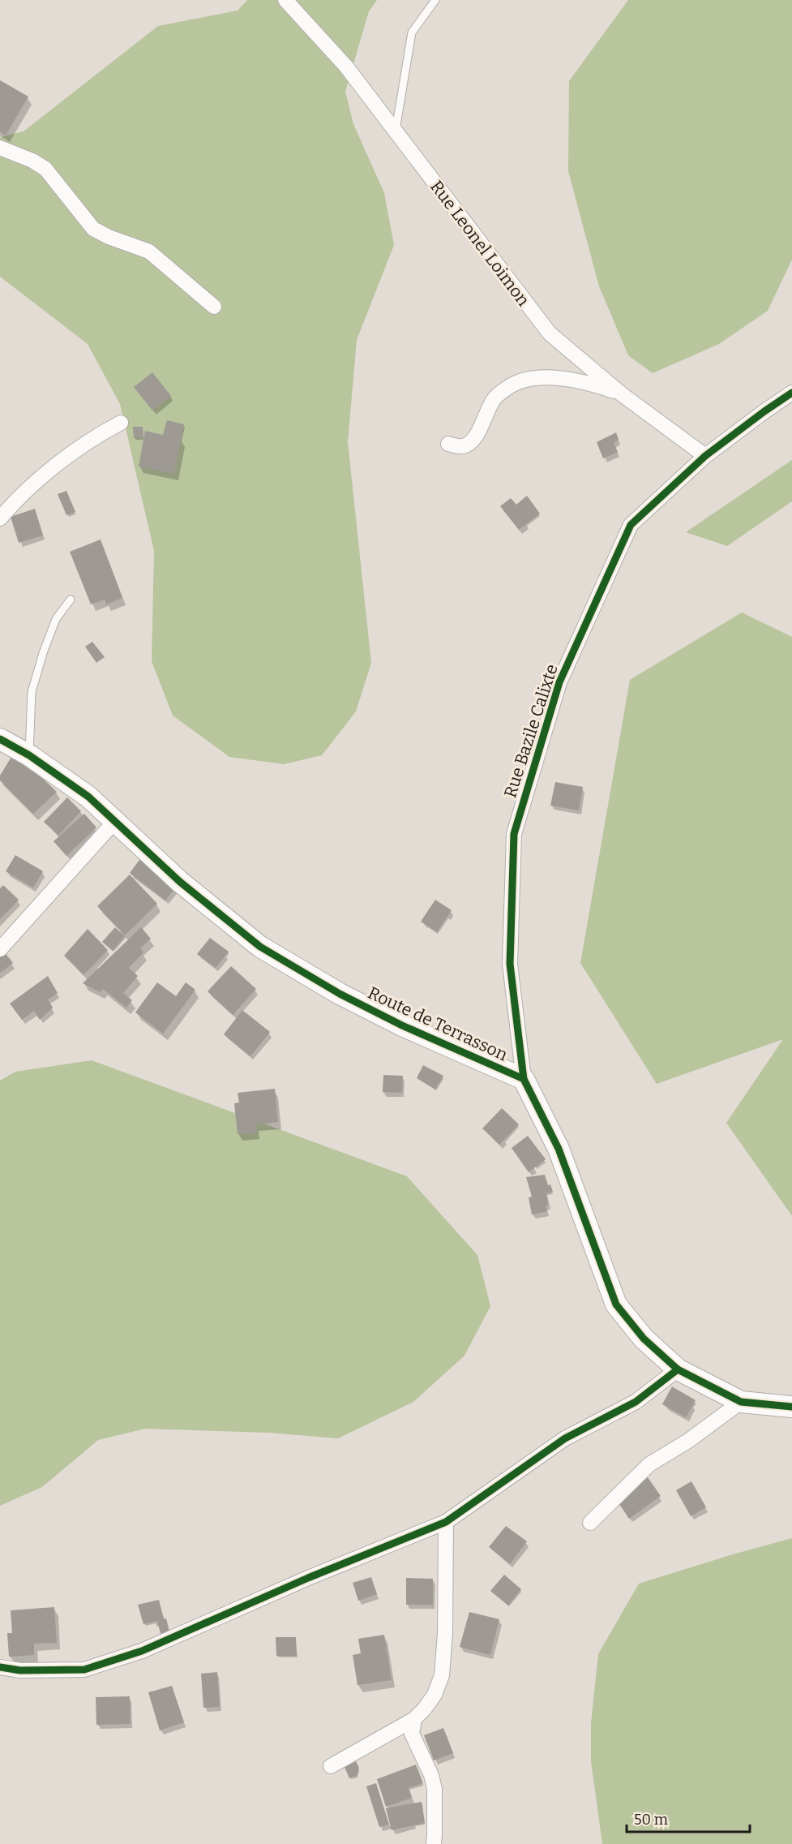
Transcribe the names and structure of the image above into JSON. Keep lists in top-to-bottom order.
{
  "streets": {
    "street": ["Rue Leonel Loimon", "Rue Bazile Calixte", "Route de Terrasson"]
  },
  "crossings": [
    ["Rue Leonel Loimon", "Rue Bazile Calixte"],
    ["Rue Bazile Calixte", "Route de Terrasson"]
  ],
  "scale_bar": "50 m"
}
